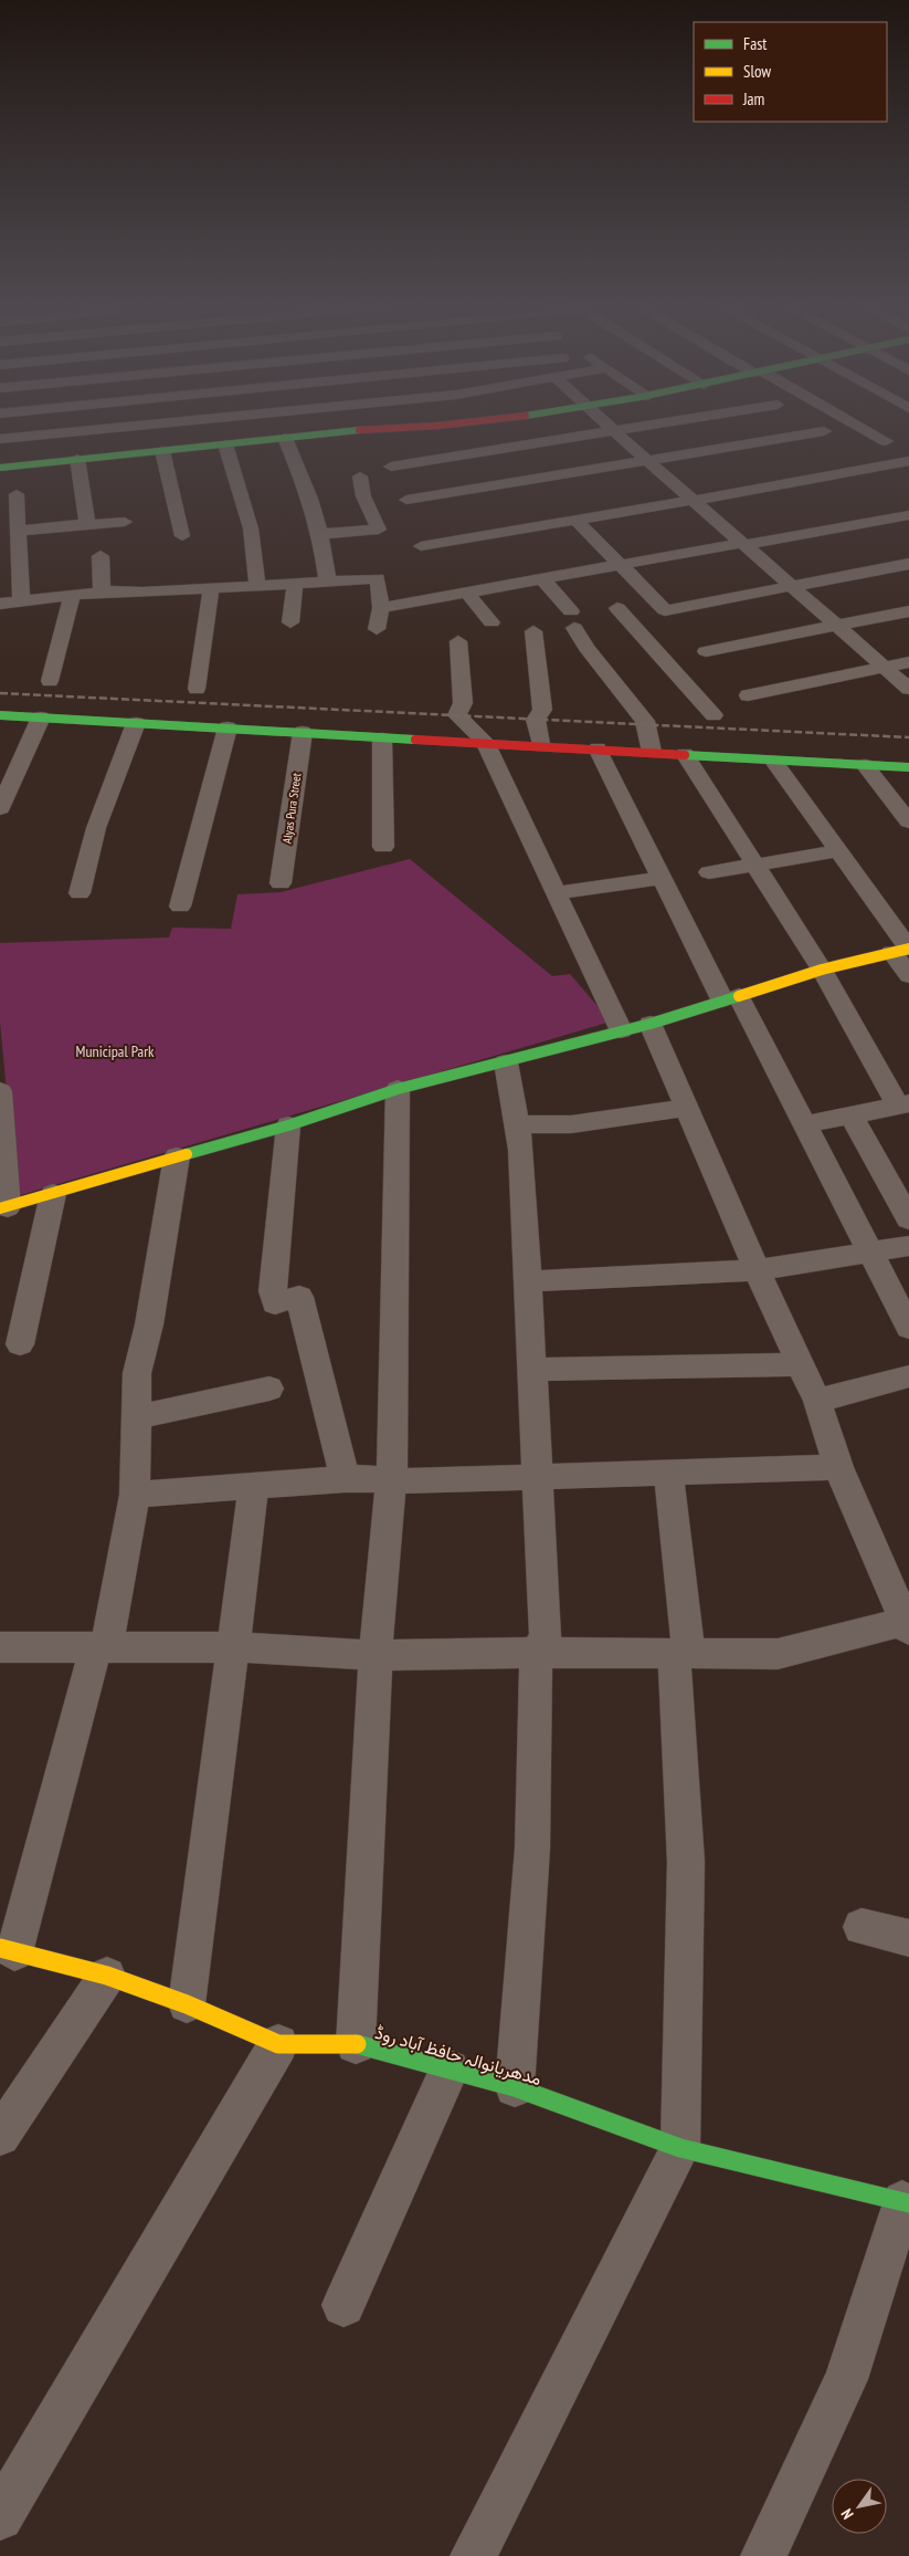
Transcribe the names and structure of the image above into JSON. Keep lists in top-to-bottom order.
{
  "streets": {
    "street": ["Alyas Pura Street", "مدھریانوالہ حافظ آباد روڈ"]
  },
  "parks": ["Municipal Park"],
  "legend": ["Fast", "Slow", "Jam"],
  "north": "bottom left"
}
